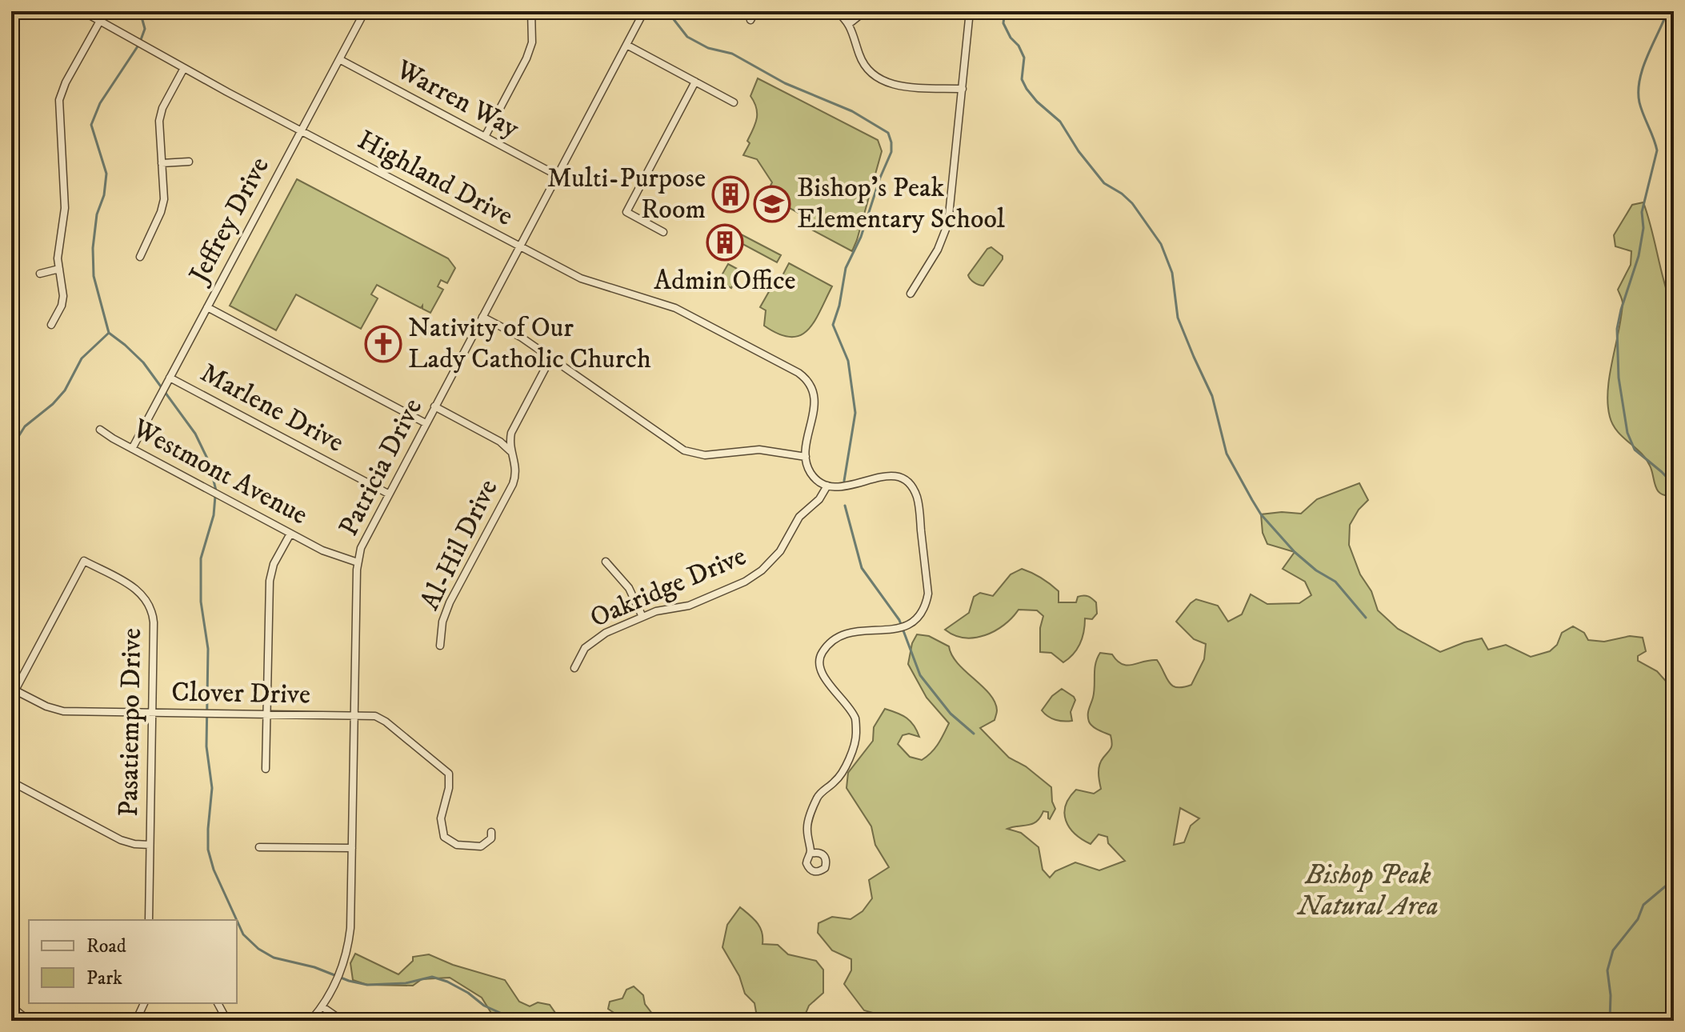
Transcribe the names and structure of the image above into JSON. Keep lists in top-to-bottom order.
{
  "streets": {
    "street": [
      "Warren Way",
      "Highland Drive",
      "Jeffrey Drive",
      "Marlene Drive",
      "Patricia Drive",
      "Westmont Avenue",
      "Al-Hil Drive",
      "Oakridge Drive",
      "Clover Drive",
      "Pasatiempo Drive"
    ]
  },
  "crossings": [
    ["Warren Way", "Jeffrey Drive"],
    ["Warren Way", "Patricia Drive"],
    ["Highland Drive", "Jeffrey Drive"],
    ["Highland Drive", "Patricia Drive"],
    ["Jeffrey Drive", "Marlene Drive"],
    ["Jeffrey Drive", "Westmont Avenue"],
    ["Marlene Drive", "Patricia Drive"],
    ["Patricia Drive", "Westmont Avenue"],
    ["Patricia Drive", "Clover Drive"],
    ["Clover Drive", "Pasatiempo Drive"]
  ],
  "parks": ["Bishop Peak Natural Area"],
  "places": {
    "building": ["Multi-Purpose Room", "Admin Office"],
    "school or university": ["Bishop's Peak Elementary School"],
    "church": ["Nativity of Our Lady Catholic Church"]
  },
  "legend": ["Road", "Park"]
}
